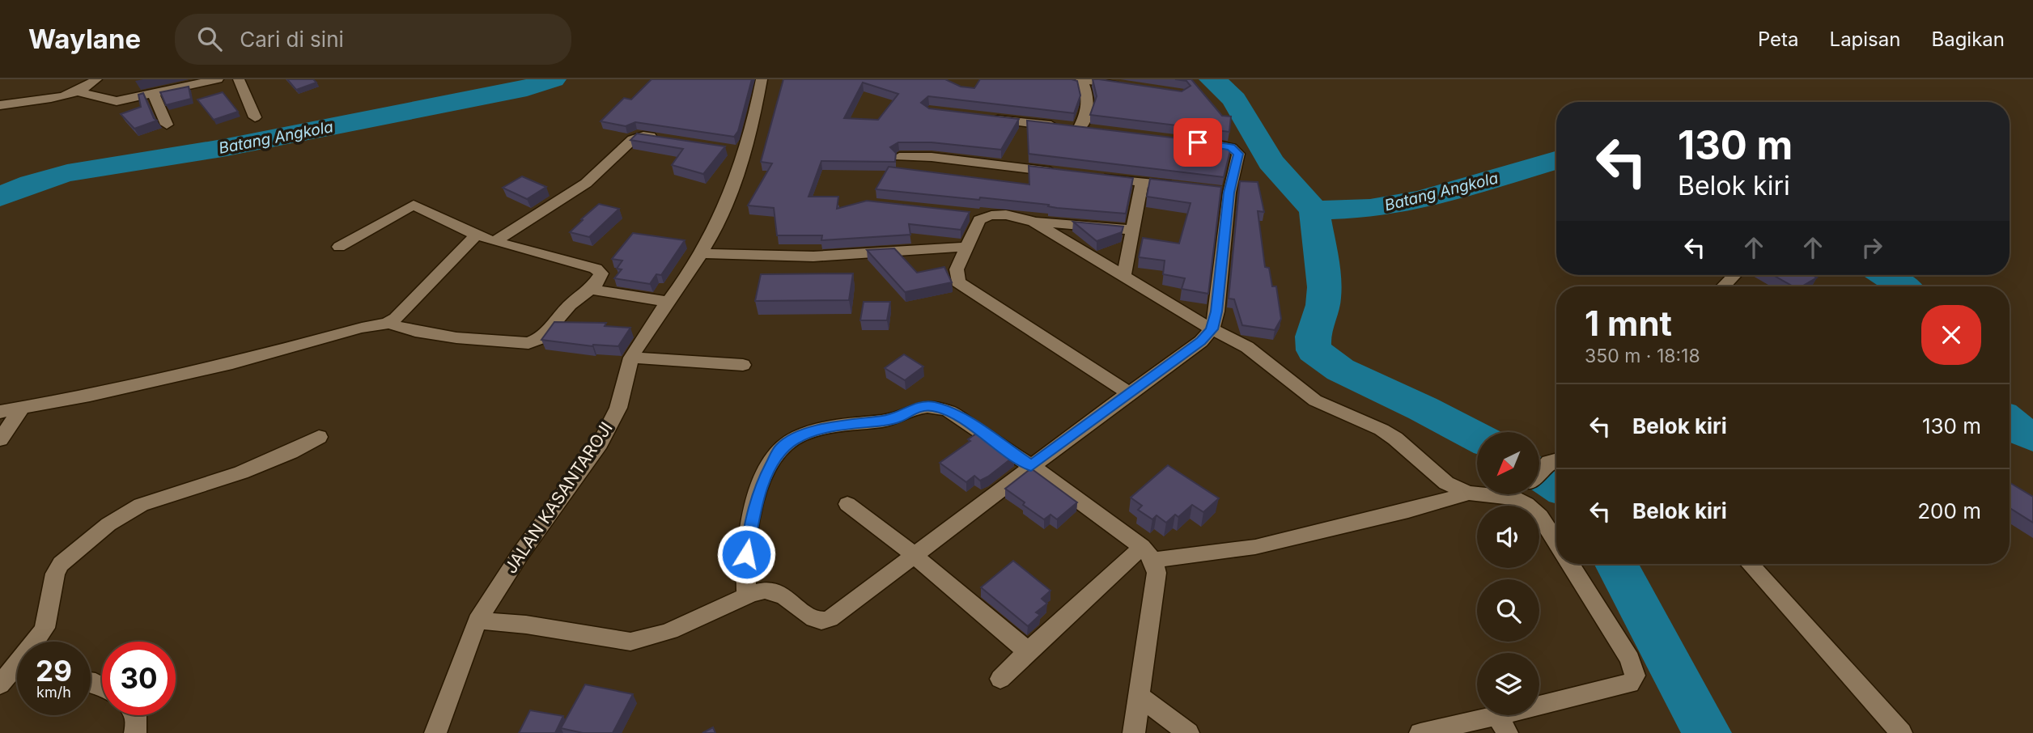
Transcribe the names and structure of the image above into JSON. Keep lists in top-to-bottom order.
{
  "streets": {
    "street": ["JALAN KASANTAROJI"]
  },
  "water": ["Batang Angkola"],
  "north": "bottom left",
  "page": {
    "header": "Waylane",
    "search": "Cari di sini",
    "nav": ["Peta", "Lapisan", "Bagikan"],
    "turn": ["130 m", "Belok kiri"],
    "heading": ["1 mnt", "350 m · 18:18"],
    "list": [
      {
        "name": "Belok kiri",
        "value": "130 m"
      },
      {
        "name": "Belok kiri",
        "value": "200 m"
      }
    ],
    "speed": "29 km/h",
    "limit": "30"
  }
}
